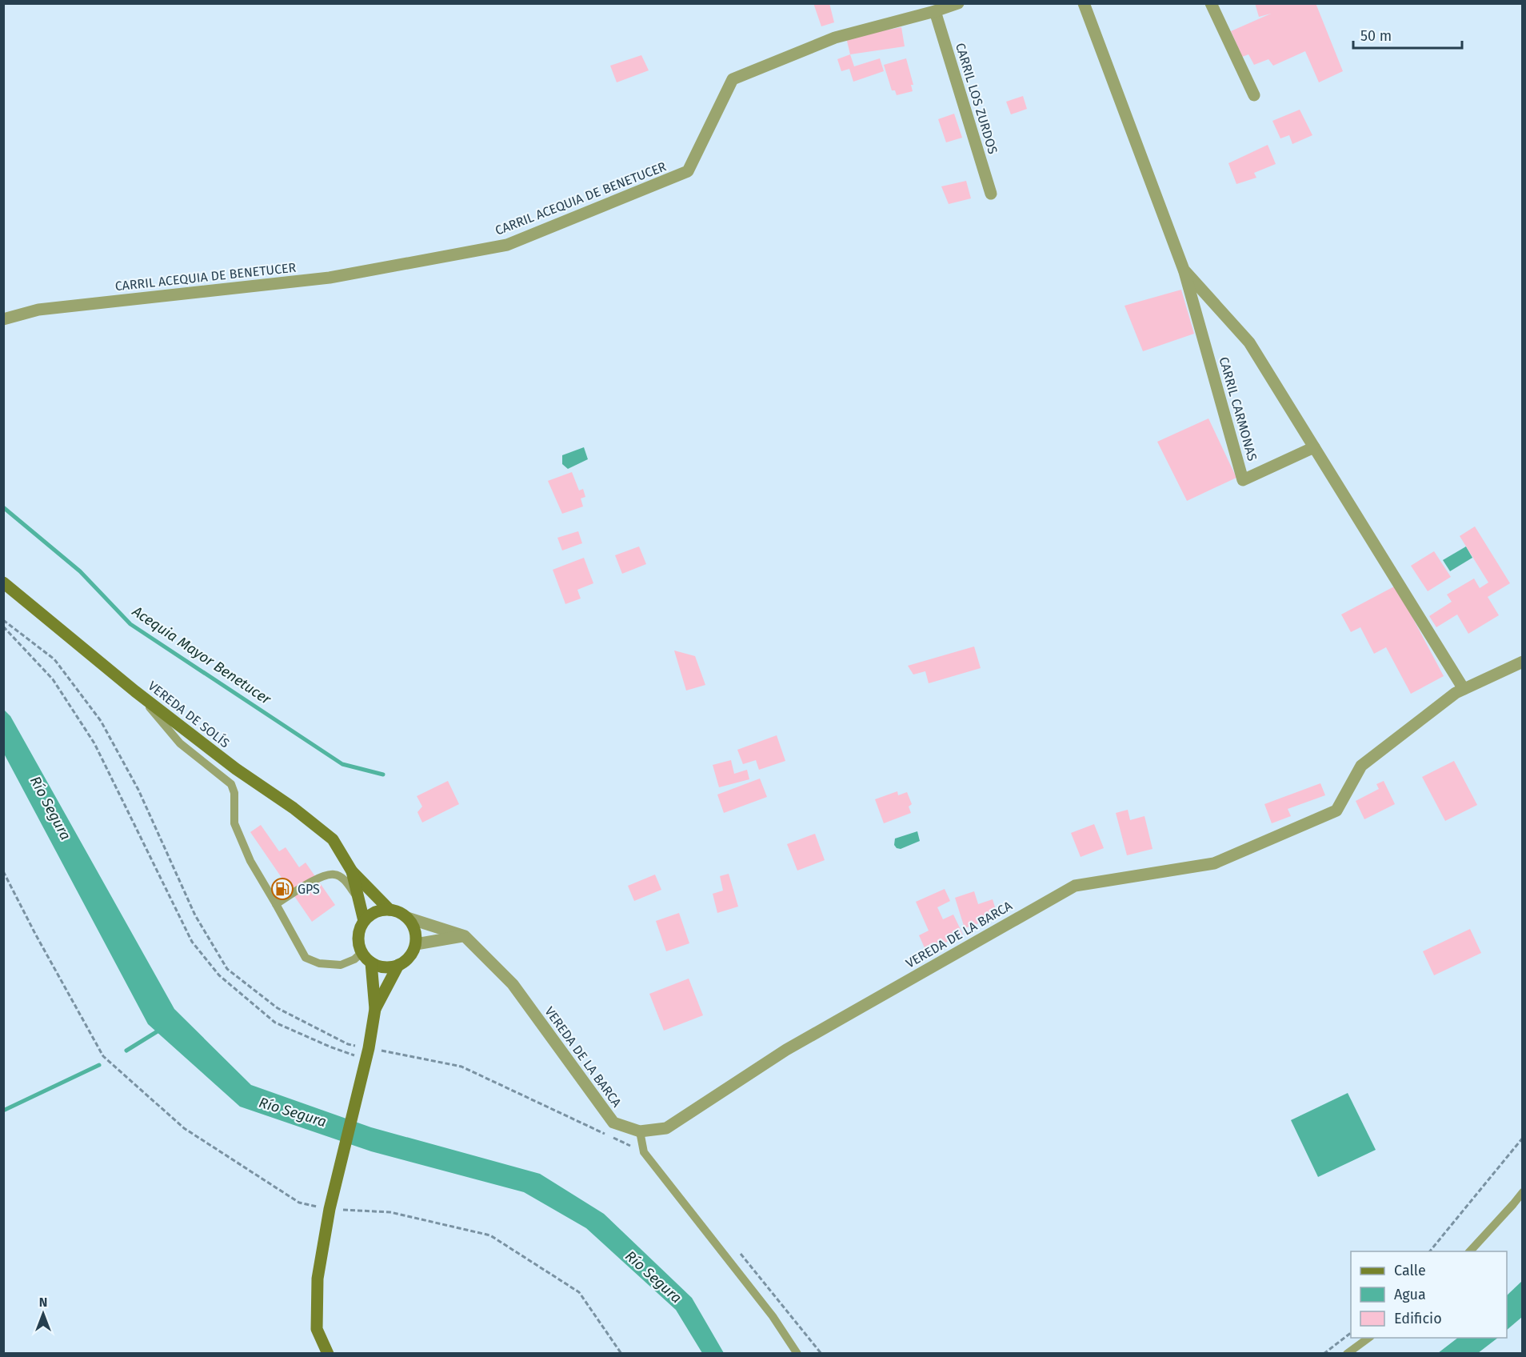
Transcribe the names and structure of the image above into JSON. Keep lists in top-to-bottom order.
{
  "streets": {
    "street": [
      "CARRIL LOS ZURDOS",
      "CARRIL ACEQUIA DE BENETUCER",
      "CARRIL CARMONAS",
      "VEREDA DE SOLÍS",
      "VEREDA DE LA BARCA"
    ]
  },
  "crossings": [
    ["CARRIL LOS ZURDOS", "CARRIL ACEQUIA DE BENETUCER"],
    ["CARRIL CARMONAS", "VEREDA DE LA BARCA"]
  ],
  "water": ["Acequia Mayor Benetucer", "Río Segura"],
  "places": {
    "fuel station": ["GPS"]
  },
  "legend": ["Calle", "Agua", "Edificio"],
  "scale_bar": "50 m",
  "north": "top"
}
